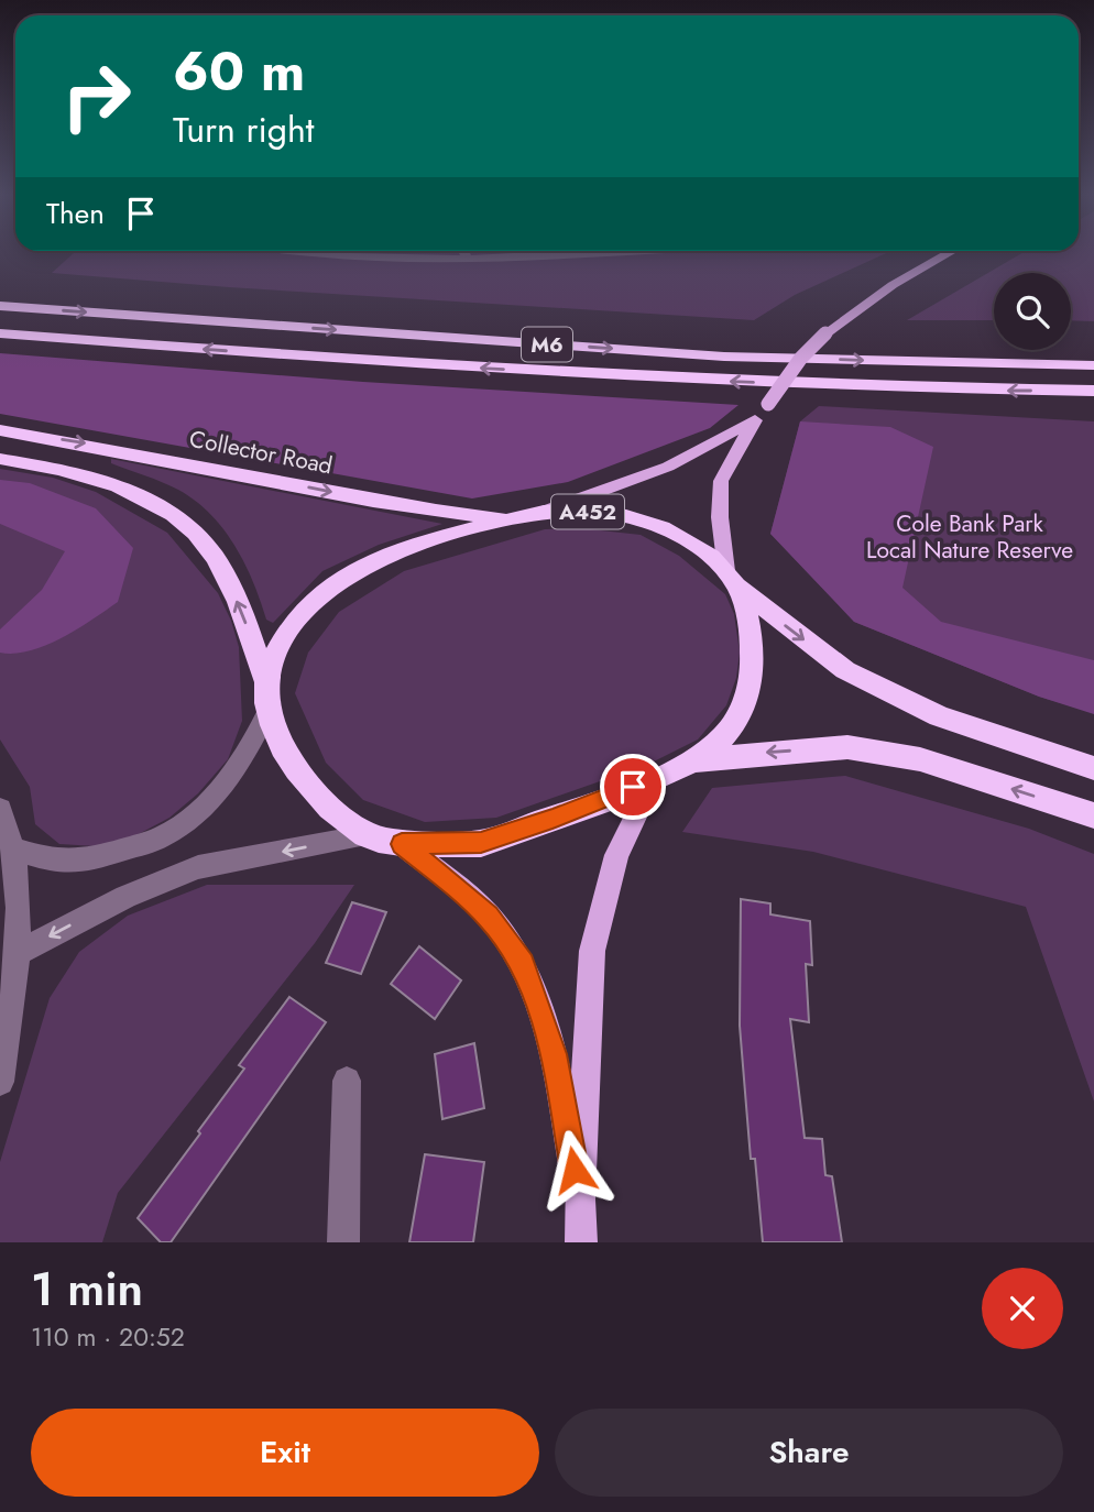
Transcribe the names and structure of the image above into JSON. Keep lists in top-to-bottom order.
{
  "streets": {
    "highway": ["M6", "Collector Road", "A452"]
  },
  "crossings": [
    ["Collector Road", "A452"]
  ],
  "parks": ["Cole Bank Park Local Nature Reserve"],
  "page": {
    "turn": ["60 m", "Turn right"],
    "then": "Then",
    "heading": ["1 min", "110 m · 20:52"],
    "buttons": ["Exit", "Share"]
  }
}
